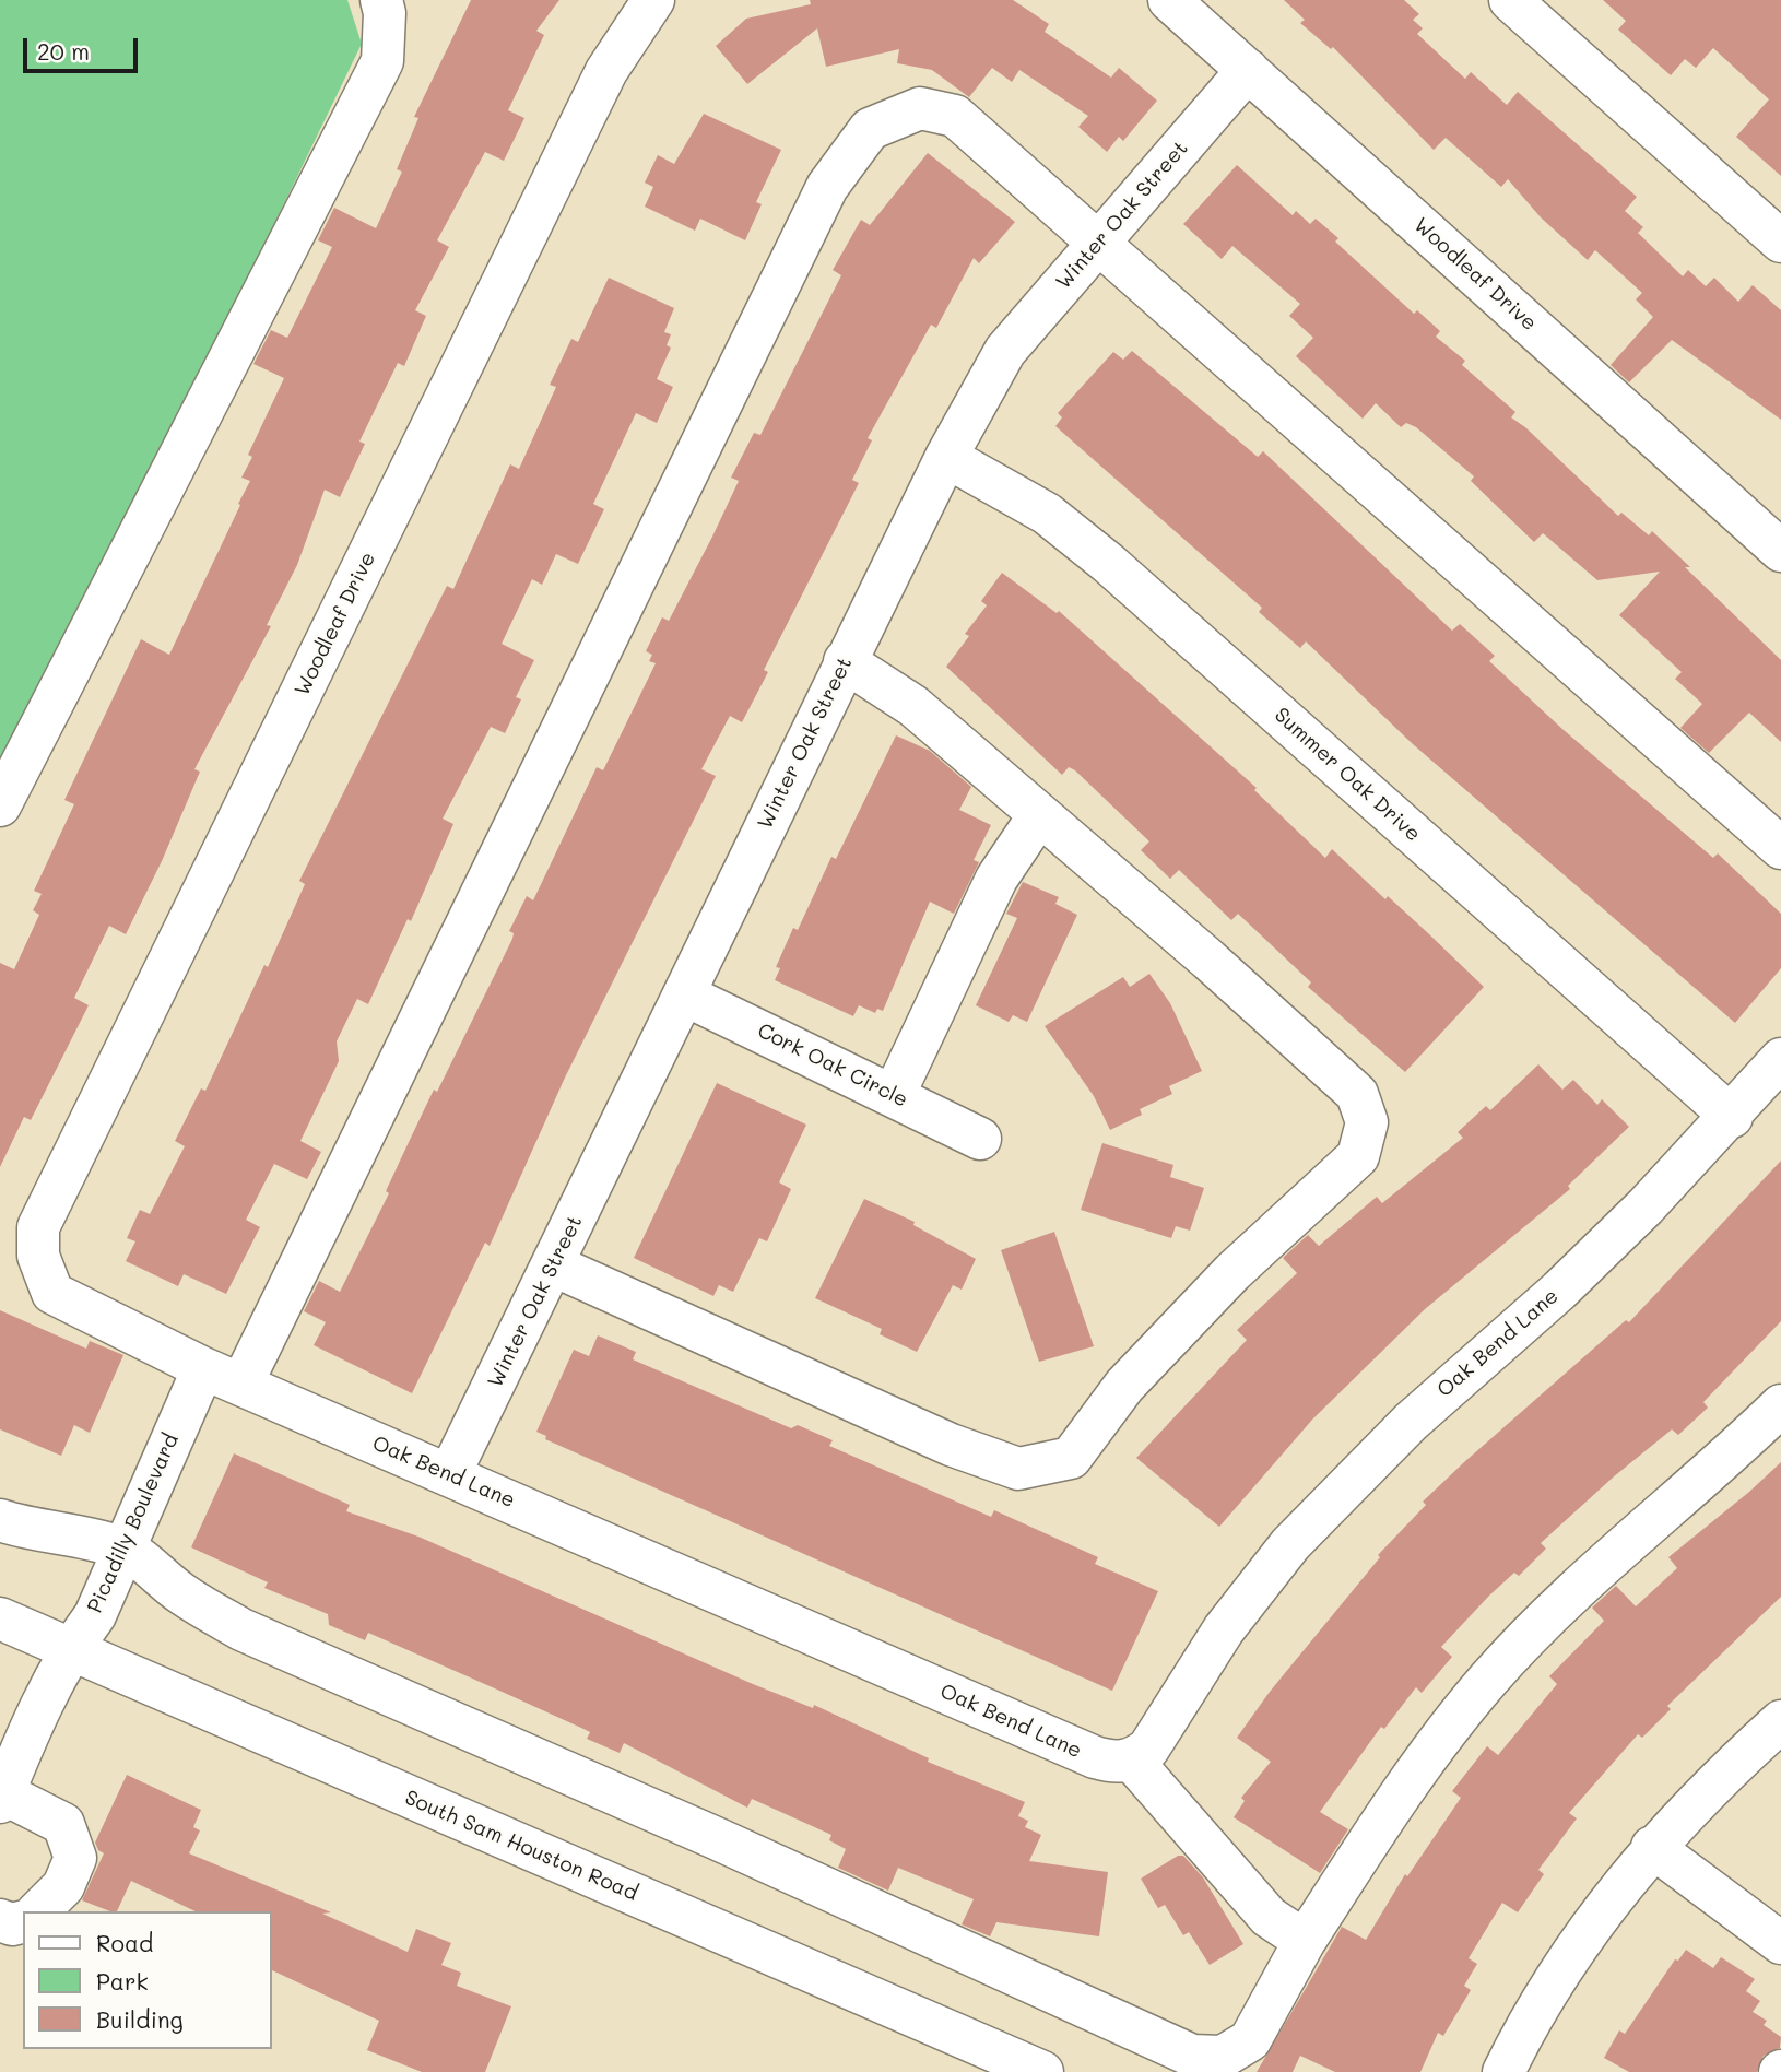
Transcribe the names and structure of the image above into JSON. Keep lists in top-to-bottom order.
{
  "streets": {
    "street": [
      "Winter Oak Street",
      "Woodleaf Drive",
      "Summer Oak Drive",
      "Cork Oak Circle",
      "Oak Bend Lane",
      "Picadilly Boulevard",
      "South Sam Houston Road"
    ]
  },
  "crossings": [
    ["Winter Oak Street", "Woodleaf Drive"],
    ["Winter Oak Street", "Summer Oak Drive"],
    ["Winter Oak Street", "Cork Oak Circle"],
    ["Winter Oak Street", "Oak Bend Lane"],
    ["Woodleaf Drive", "Oak Bend Lane"],
    ["Summer Oak Drive", "Oak Bend Lane"],
    ["Oak Bend Lane", "Picadilly Boulevard"],
    ["Picadilly Boulevard", "South Sam Houston Road"]
  ],
  "legend": ["Road", "Park", "Building"],
  "scale_bar": "20 m"
}
